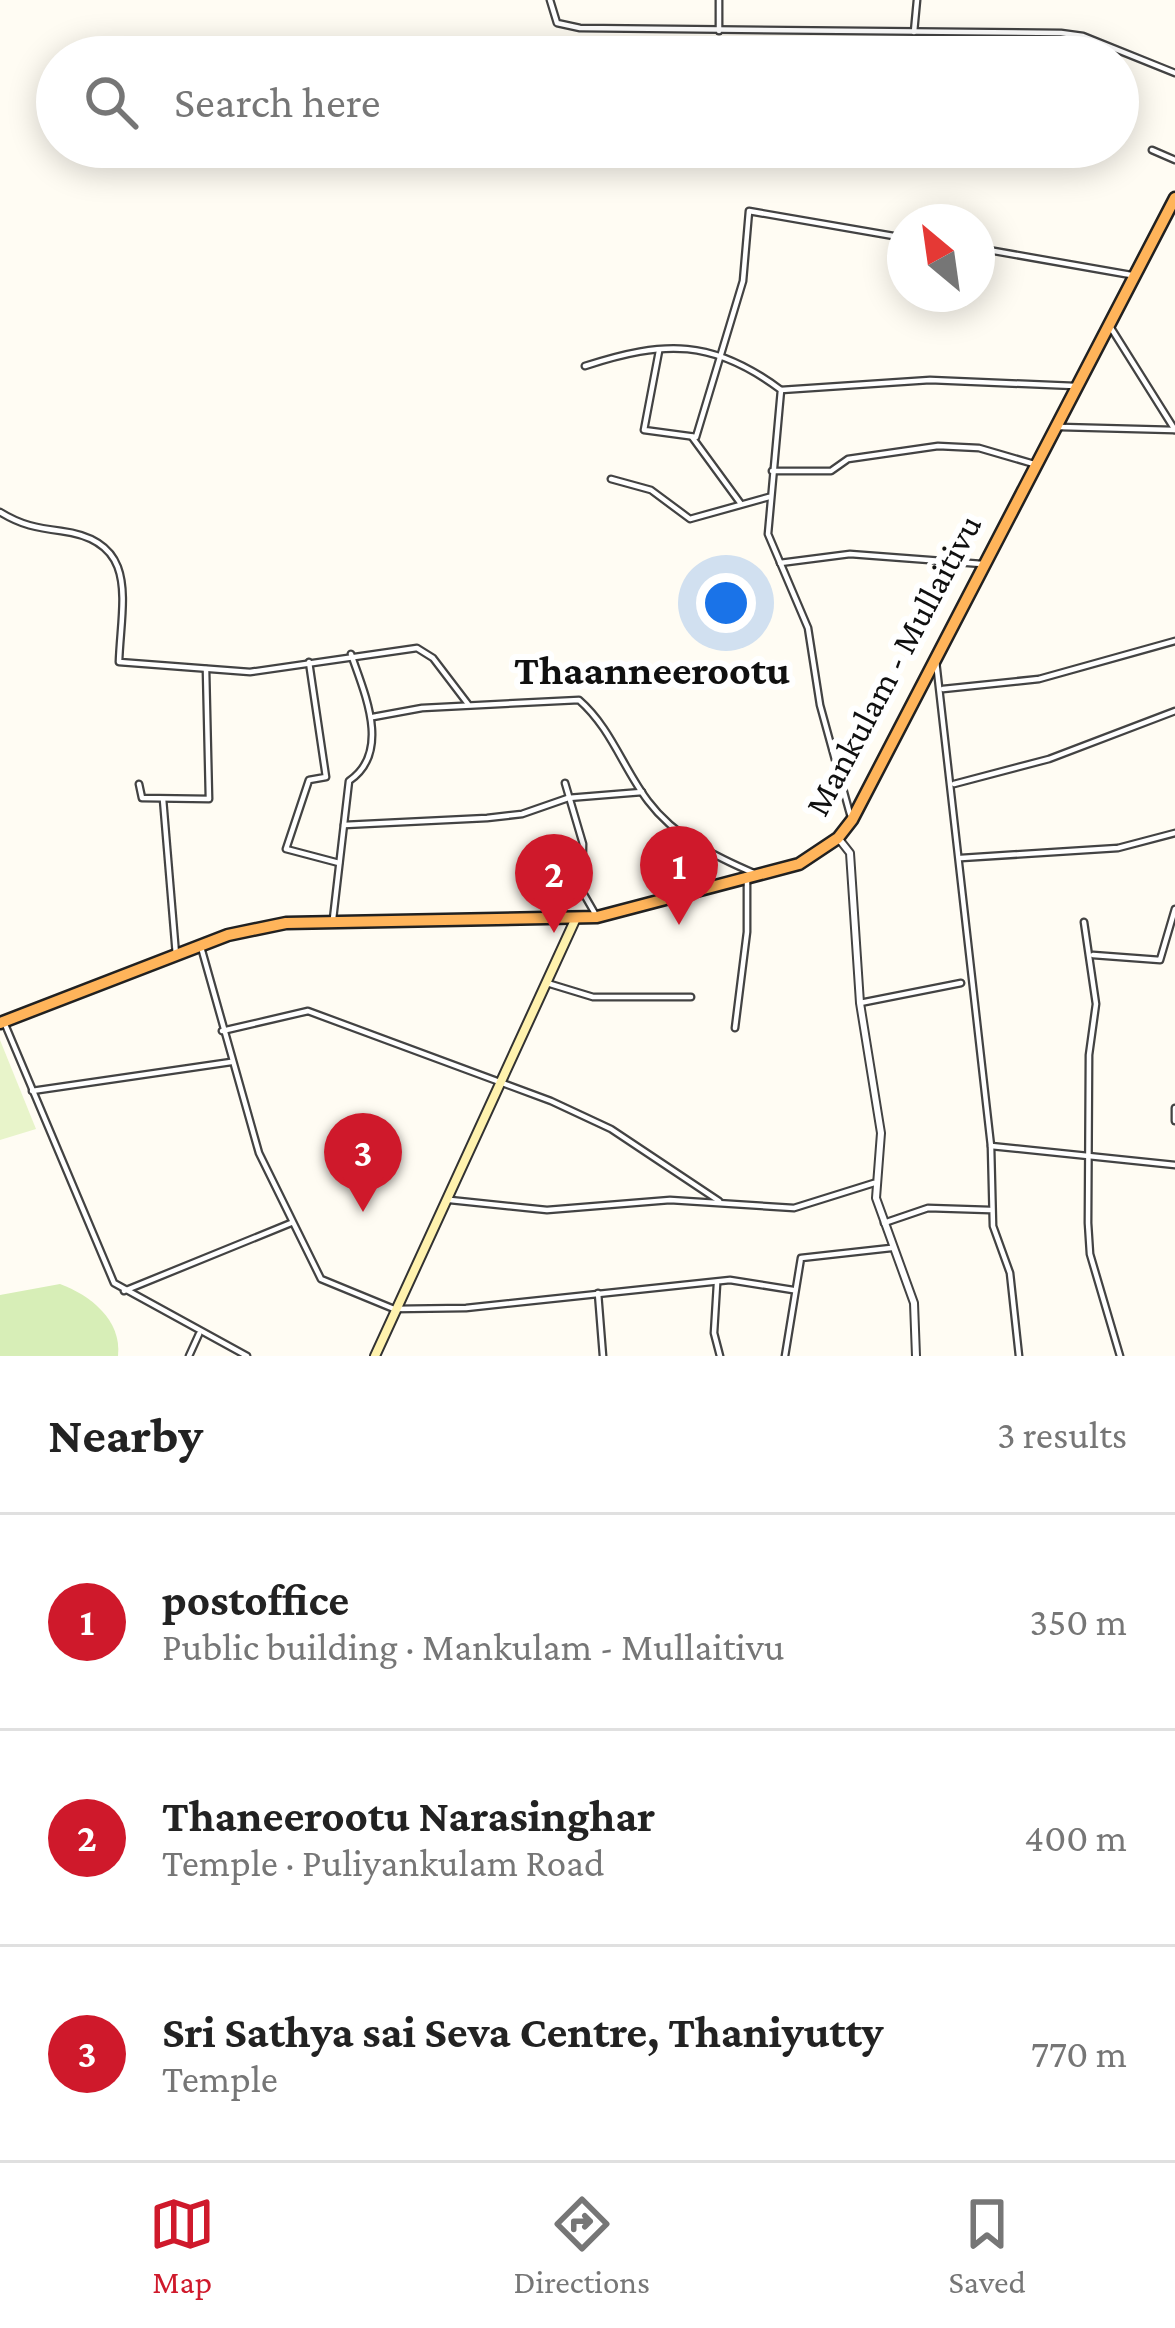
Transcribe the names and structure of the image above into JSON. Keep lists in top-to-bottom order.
{
  "streets": {
    "highway": ["Mankulam - Mullaitivu"]
  },
  "districts": ["Thaanneerootu"],
  "north": "top left",
  "page": {
    "search": "Search here",
    "pins": ["1", "2", "3"],
    "heading": ["Nearby", "3 results"],
    "list": [
      {
        "mark": "1",
        "name": "postoffice",
        "note": "Public building · Mankulam - Mullaitivu",
        "value": "350 m"
      },
      {
        "mark": "2",
        "name": "Thaneerootu Narasinghar",
        "note": "Temple · Puliyankulam Road",
        "value": "400 m"
      },
      {
        "mark": "3",
        "name": "Sri Sathya sai Seva Centre, Thaniyutty",
        "note": "Temple",
        "value": "770 m"
      }
    ],
    "nav": ["Map", "Directions", "Saved"]
  }
}
